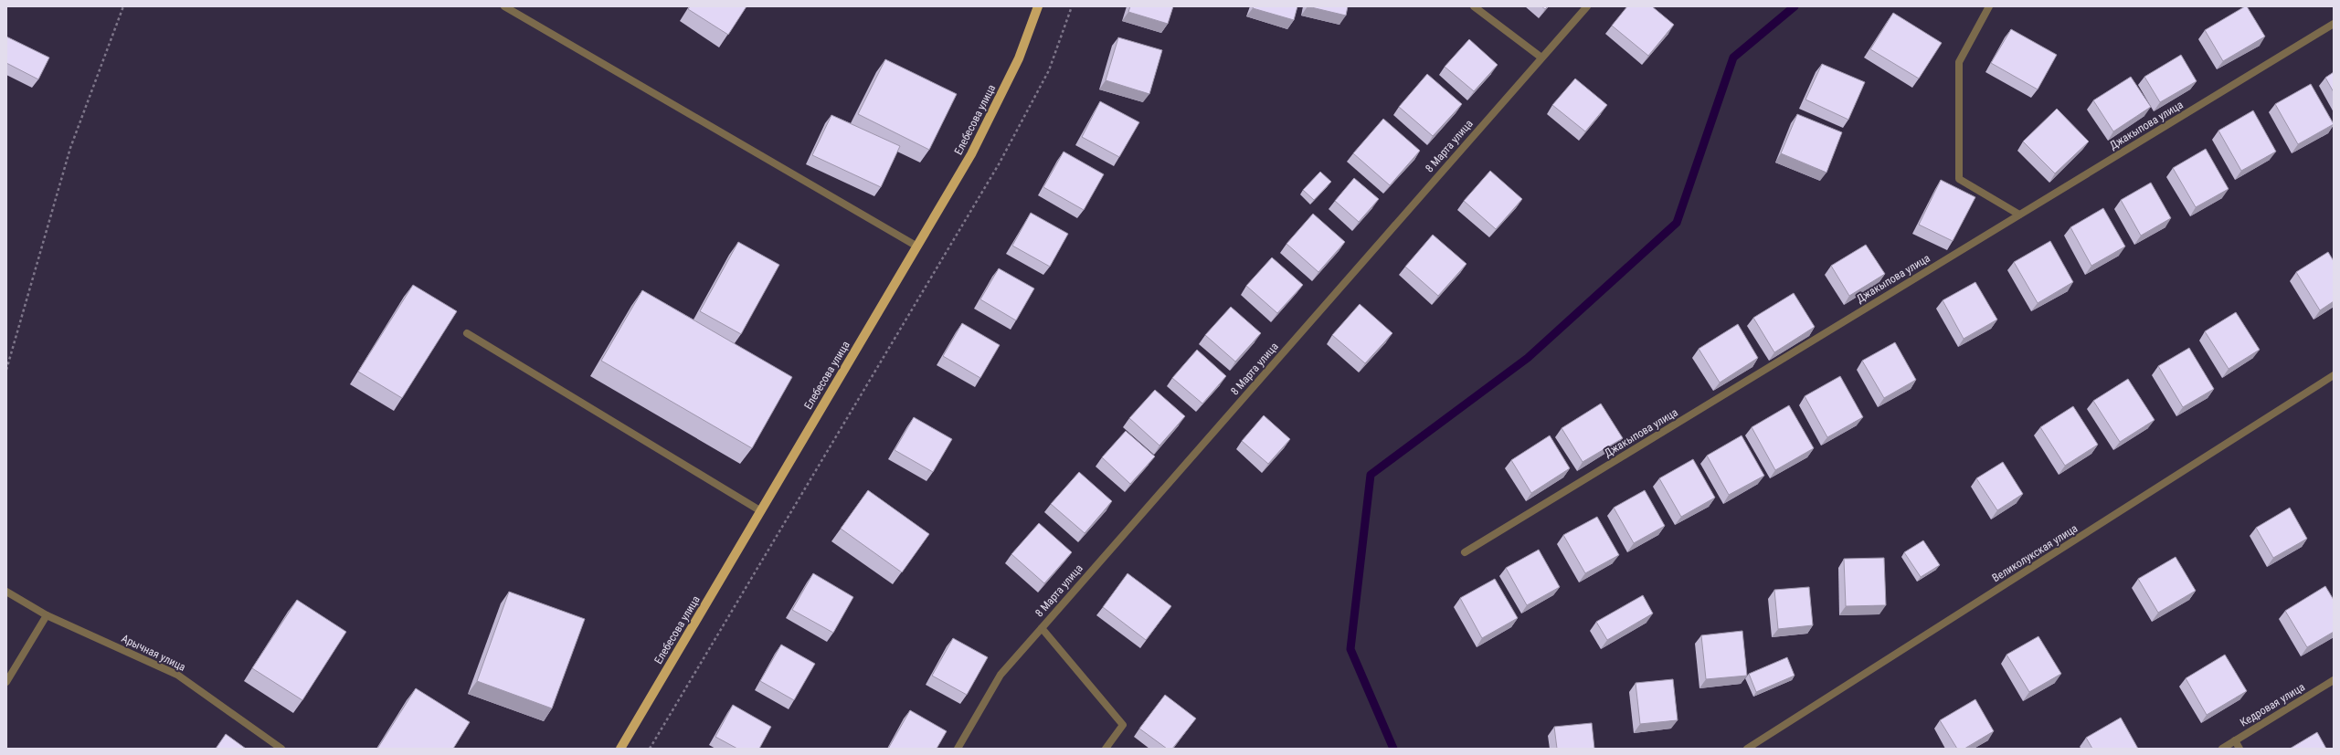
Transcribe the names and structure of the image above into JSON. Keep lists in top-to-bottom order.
{
  "streets": {
    "main road": ["Елебесова улица"],
    "street": [
      "Джакыпова улица",
      "8 Марта улица",
      "Великолукская улица",
      "Арычная улица",
      "Кедровая улица"
    ]
  }
}
